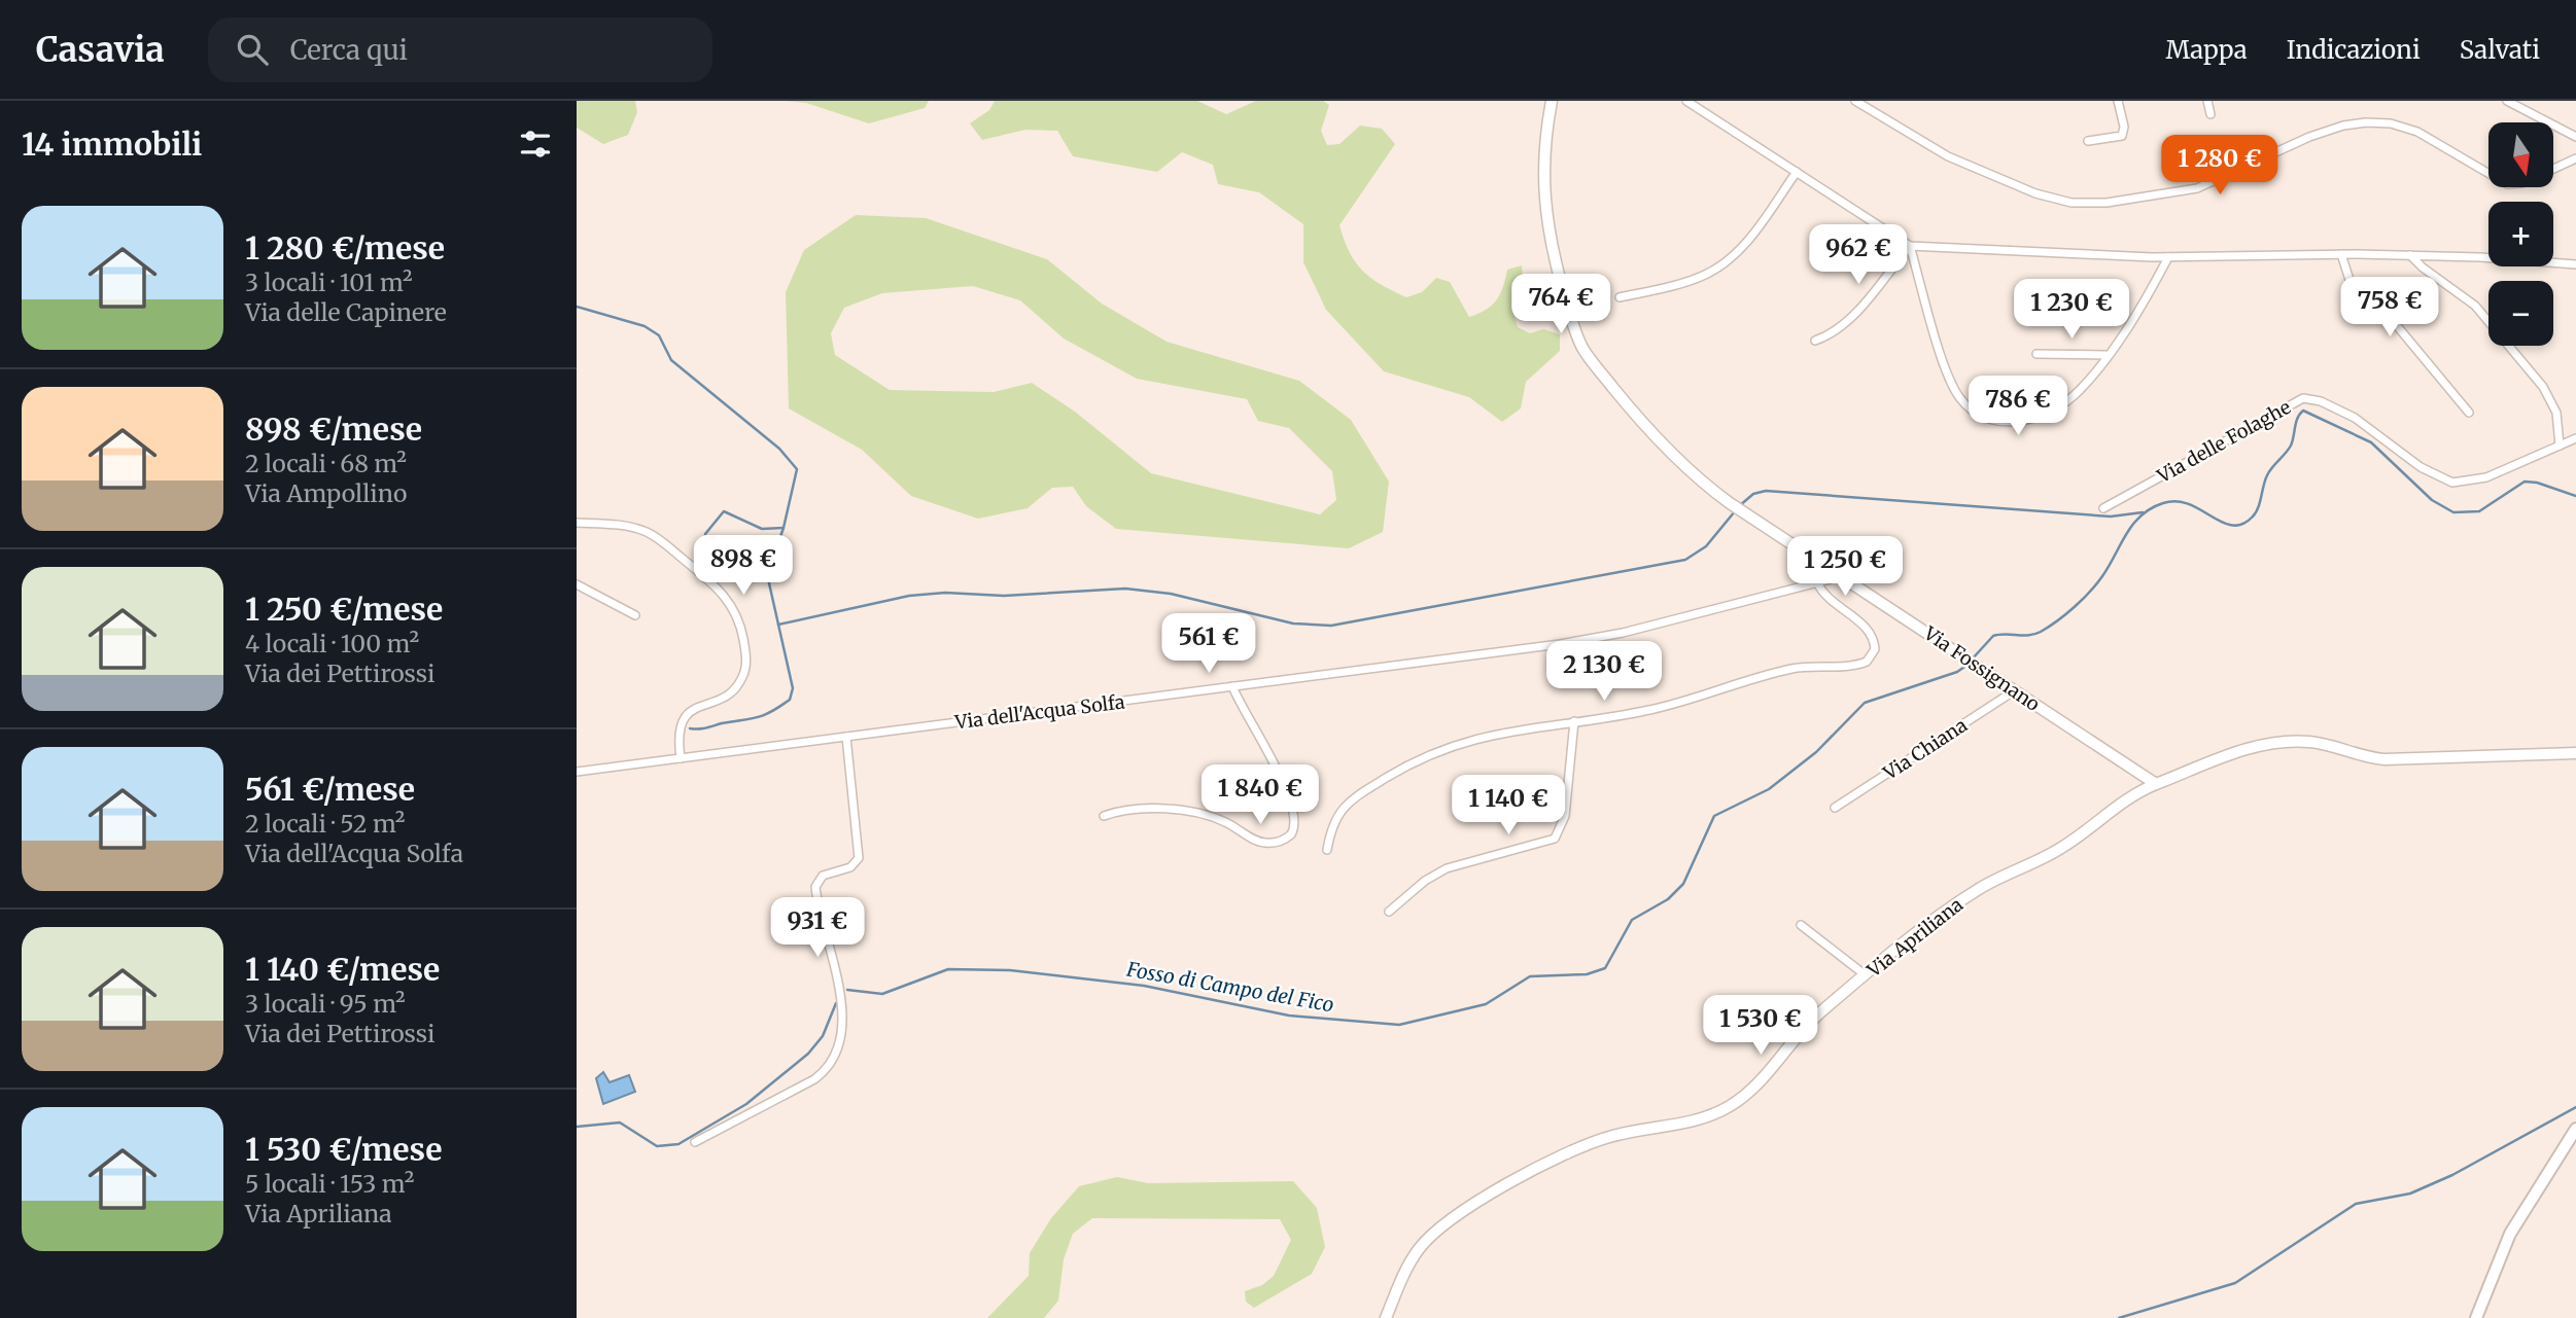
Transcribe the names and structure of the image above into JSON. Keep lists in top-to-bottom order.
{
  "streets": {
    "street": [
      "Via delle Folaghe",
      "Via Fossignano",
      "Via dell'Acqua Solfa",
      "Via Chiana",
      "Via Apriliana"
    ]
  },
  "crossings": [
    ["Via Fossignano", "Via dell'Acqua Solfa"],
    ["Via Fossignano", "Via Chiana"],
    ["Via Fossignano", "Via Apriliana"]
  ],
  "water": ["Fosso di Campo del Fico"],
  "north": "bottom",
  "page": {
    "header": "Casavia",
    "search": "Cerca qui",
    "nav": ["Mappa", "Indicazioni", "Salvati"],
    "heading": "14 immobili",
    "map_buttons": ["+", "−"],
    "price": [
      "1 280 €",
      "962 €",
      "764 €",
      "758 €",
      "1 230 €",
      "786 €",
      "898 €",
      "1 250 €",
      "561 €",
      "2 130 €",
      "1 840 €",
      "1 140 €",
      "931 €",
      "1 530 €"
    ],
    "list": [
      {
        "name": "1 280 €/mese",
        "note": "3 locali · 101 m² · Via delle Capinere"
      },
      {
        "name": "898 €/mese",
        "note": "2 locali · 68 m² · Via Ampollino"
      },
      {
        "name": "1 250 €/mese",
        "note": "4 locali · 100 m² · Via dei Pettirossi"
      },
      {
        "name": "561 €/mese",
        "note": "2 locali · 52 m² · Via dell'Acqua Solfa"
      },
      {
        "name": "1 140 €/mese",
        "note": "3 locali · 95 m² · Via dei Pettirossi"
      },
      {
        "name": "1 530 €/mese",
        "note": "5 locali · 153 m² · Via Apriliana"
      }
    ]
  }
}
